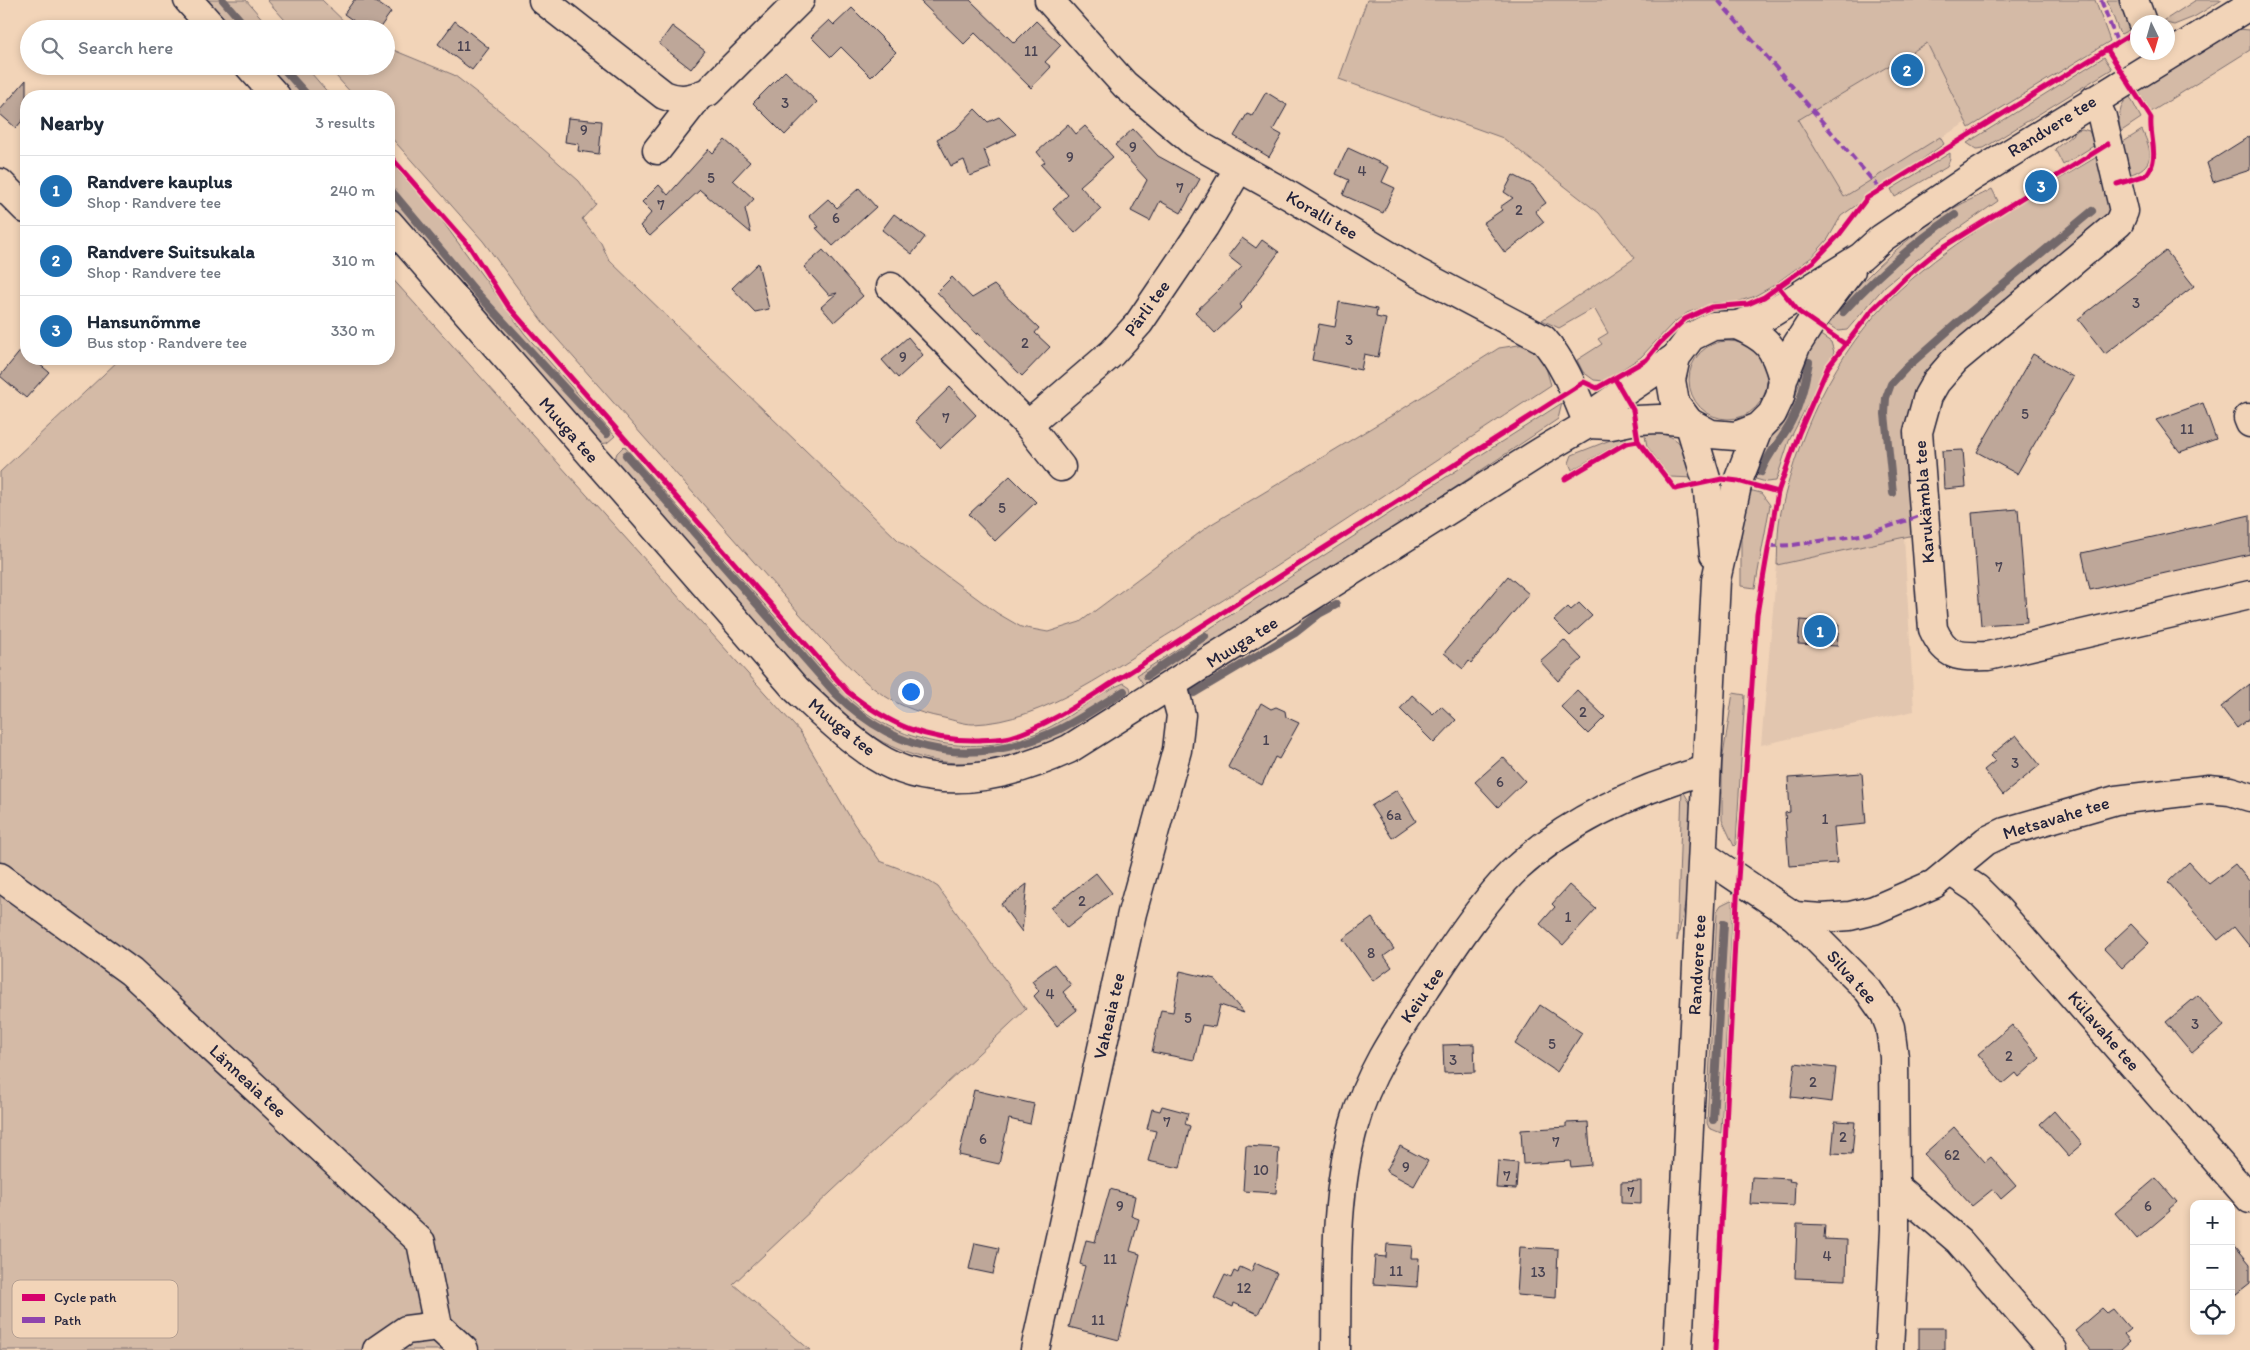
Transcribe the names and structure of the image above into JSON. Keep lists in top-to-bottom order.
{
  "streets": {
    "street": [
      "Randvere tee",
      "Koralli tee",
      "Pärli tee",
      "Muuga tee",
      "Karukämbla tee",
      "Metsavahe tee",
      "Silva tee",
      "Keiu tee",
      "Vaheaia tee",
      "Külavahe tee",
      "Länneaia tee"
    ]
  },
  "crossings": [
    ["Randvere tee", "Muuga tee"],
    ["Randvere tee", "Karukämbla tee"],
    ["Randvere tee", "Silva tee"],
    ["Randvere tee", "Keiu tee"],
    ["Koralli tee", "Pärli tee"],
    ["Koralli tee", "Muuga tee"],
    ["Muuga tee", "Vaheaia tee"],
    ["Metsavahe tee", "Silva tee"],
    ["Metsavahe tee", "Külavahe tee"]
  ],
  "house_numbers": [
    "11",
    "11",
    "3",
    "9",
    "9",
    "9",
    "4",
    "5",
    "7",
    "7",
    "2",
    "6",
    "3",
    "3",
    "2",
    "9",
    "5",
    "7",
    "11",
    "5",
    "7",
    "2",
    "1",
    "3",
    "6",
    "6a",
    "1",
    "2",
    "1",
    "8",
    "4",
    "5",
    "3",
    "5",
    "2",
    "3",
    "2",
    "7",
    "2",
    "6",
    "7",
    "62",
    "9",
    "10",
    "7",
    "7",
    "9",
    "6",
    "4",
    "11",
    "11",
    "13",
    "12",
    "11"
  ],
  "legend": ["Cycle path", "Path"],
  "north": "bottom",
  "page": {
    "search": "Search here",
    "pins": ["2", "3", "1"],
    "heading": ["Nearby", "3 results"],
    "list": [
      {
        "mark": "1",
        "name": "Randvere kauplus",
        "note": "Shop · Randvere tee",
        "value": "240 m"
      },
      {
        "mark": "2",
        "name": "Randvere Suitsukala",
        "note": "Shop · Randvere tee",
        "value": "310 m"
      },
      {
        "mark": "3",
        "name": "Hansunõmme",
        "note": "Bus stop · Randvere tee",
        "value": "330 m"
      }
    ],
    "map_buttons": ["+", "−"]
  }
}
